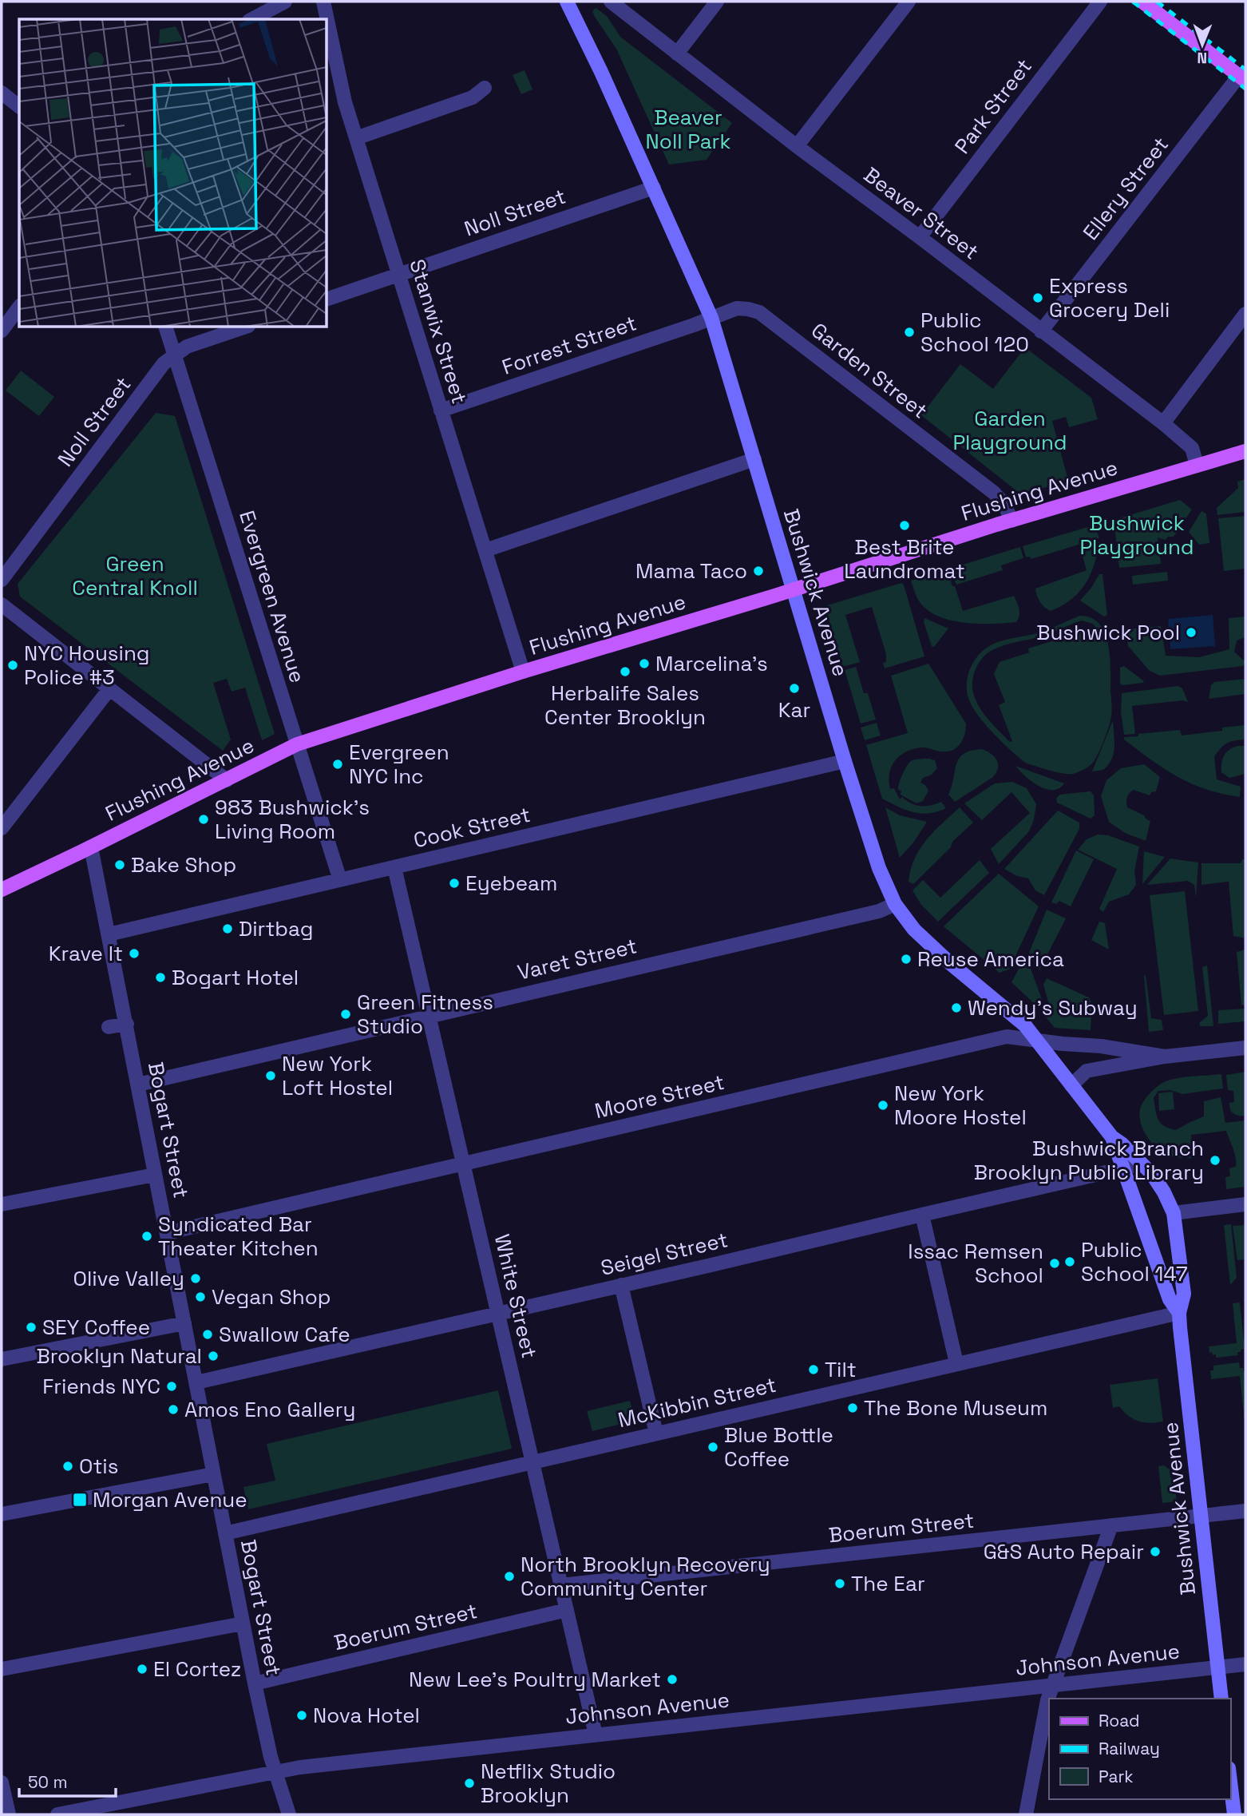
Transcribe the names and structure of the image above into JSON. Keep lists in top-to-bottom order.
{
  "streets": {
    "main road": ["Flushing Avenue", "Bushwick Avenue"],
    "street": [
      "Park Street",
      "Ellery Street",
      "Noll Street",
      "Beaver Street",
      "Stanwix Street",
      "Forrest Street",
      "Garden Street",
      "Evergreen Avenue",
      "Cook Street",
      "Varet Street",
      "Moore Street",
      "Bogart Street",
      "Seigel Street",
      "White Street",
      "McKibbin Street",
      "Boerum Street",
      "Johnson Avenue"
    ]
  },
  "crossings": [
    ["Park Street", "Beaver Street"],
    ["Ellery Street", "Beaver Street"],
    ["Noll Street", "Stanwix Street"],
    ["Noll Street", "Bushwick Avenue"],
    ["Noll Street", "Evergreen Avenue"],
    ["Beaver Street", "Flushing Avenue"],
    ["Stanwix Street", "Forrest Street"],
    ["Stanwix Street", "Flushing Avenue"],
    ["Forrest Street", "Garden Street"],
    ["Forrest Street", "Bushwick Avenue"],
    ["Garden Street", "Flushing Avenue"],
    ["Garden Street", "Bushwick Avenue"],
    ["Flushing Avenue", "Bushwick Avenue"],
    ["Flushing Avenue", "Evergreen Avenue"],
    ["Flushing Avenue", "Bogart Street"],
    ["Bushwick Avenue", "Cook Street"],
    ["Bushwick Avenue", "Varet Street"],
    ["Bushwick Avenue", "Moore Street"],
    ["Bushwick Avenue", "Seigel Street"],
    ["Bushwick Avenue", "McKibbin Street"],
    ["Bushwick Avenue", "Boerum Street"],
    ["Bushwick Avenue", "Johnson Avenue"],
    ["Evergreen Avenue", "Cook Street"],
    ["Cook Street", "Bogart Street"],
    ["Cook Street", "White Street"],
    ["Varet Street", "Bogart Street"],
    ["Varet Street", "White Street"],
    ["Moore Street", "Bogart Street"],
    ["Moore Street", "White Street"],
    ["Bogart Street", "Seigel Street"],
    ["Bogart Street", "McKibbin Street"],
    ["Bogart Street", "Boerum Street"],
    ["Bogart Street", "Johnson Avenue"],
    ["Seigel Street", "White Street"],
    ["White Street", "McKibbin Street"],
    ["White Street", "Boerum Street"],
    ["White Street", "Johnson Avenue"]
  ],
  "parks": [
    "Beaver Noll Park",
    "Garden Playground",
    "Bushwick Playground",
    "Green Central Knoll"
  ],
  "places": {
    "other": [
      "Express Grocery Deli",
      "Public School 120",
      "Best Brite Laundromat",
      "Mama Taco",
      "Bushwick Pool",
      "Marcelina's",
      "NYC Housing Police #3",
      "Herbalife Sales Center Brooklyn",
      "Kar",
      "Evergreen NYC Inc",
      "983 Bushwick's Living Room",
      "Bake Shop",
      "Eyebeam",
      "Dirtbag",
      "Krave It",
      "Reuse America",
      "Bogart Hotel",
      "Wendy's Subway",
      "Green Fitness Studio",
      "New York Loft Hostel",
      "New York Moore Hostel",
      "Bushwick Branch Brooklyn Public Library",
      "Syndicated Bar Theater Kitchen",
      "Public School 147",
      "Issac Remsen School",
      "Olive Valley",
      "Vegan Shop",
      "SEY Coffee",
      "Swallow Cafe",
      "Brooklyn Natural",
      "Tilt",
      "Friends NYC",
      "The Bone Museum",
      "Amos Eno Gallery",
      "Blue Bottle Coffee",
      "Otis",
      "G&S Auto Repair",
      "North Brooklyn Recovery Community Center",
      "The Ear",
      "El Cortez",
      "New Lee's Poultry Market",
      "Nova Hotel",
      "Netflix Studio Brooklyn"
    ],
    "transit": ["Morgan Avenue"]
  },
  "legend": ["Road", "Railway", "Park"],
  "scale_bar": "50 m",
  "north": "bottom"
}
